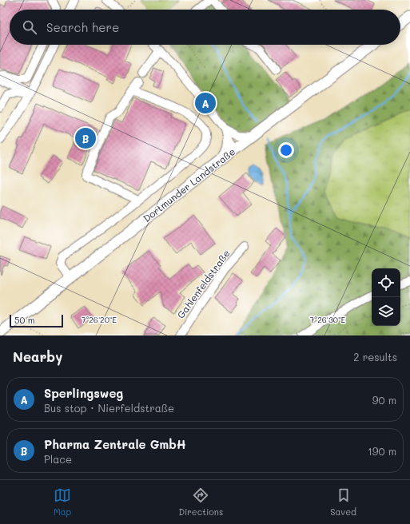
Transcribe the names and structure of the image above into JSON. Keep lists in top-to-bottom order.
{
  "streets": {
    "main road": ["Dortmunder Landstraße"],
    "street": ["Gahlenfeldstraße"]
  },
  "scale_bar": "50 m",
  "page": {
    "search": "Search here",
    "pins": ["A", "B"],
    "scale": "50 m",
    "heading": ["Nearby", "2 results"],
    "list": [
      {
        "mark": "A",
        "name": "Sperlingsweg",
        "note": "Bus stop · Nierfeldstraße",
        "value": "90 m"
      },
      {
        "mark": "B",
        "name": "Pharma Zentrale GmbH",
        "note": "Place",
        "value": "190 m"
      }
    ],
    "nav": ["Map", "Directions", "Saved"]
  },
  "coordinates": ["7°26'20\"E", "7°26'30\"E"]
}
